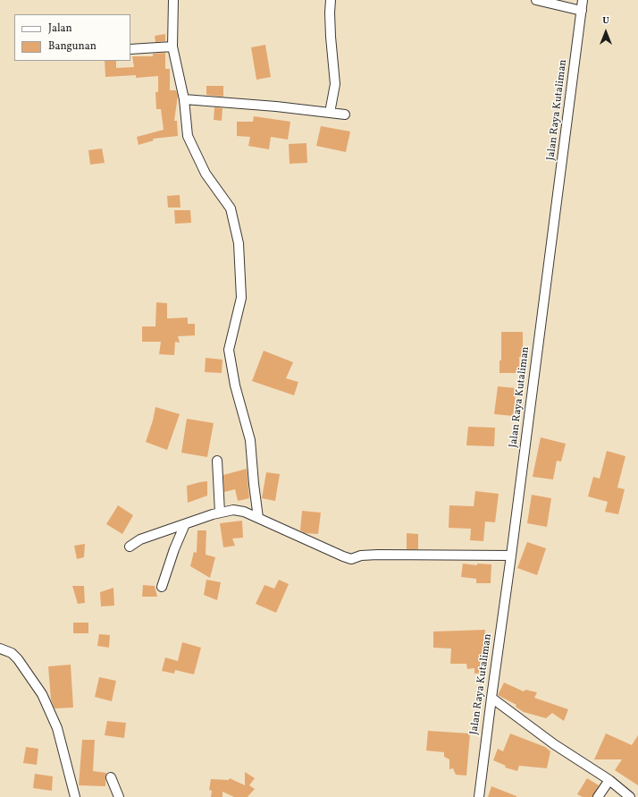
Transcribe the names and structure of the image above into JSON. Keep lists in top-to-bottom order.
{
  "streets": {
    "street": ["Jalan Raya Kutaliman"]
  },
  "legend": ["Jalan", "Bangunan"],
  "north": "top"
}
